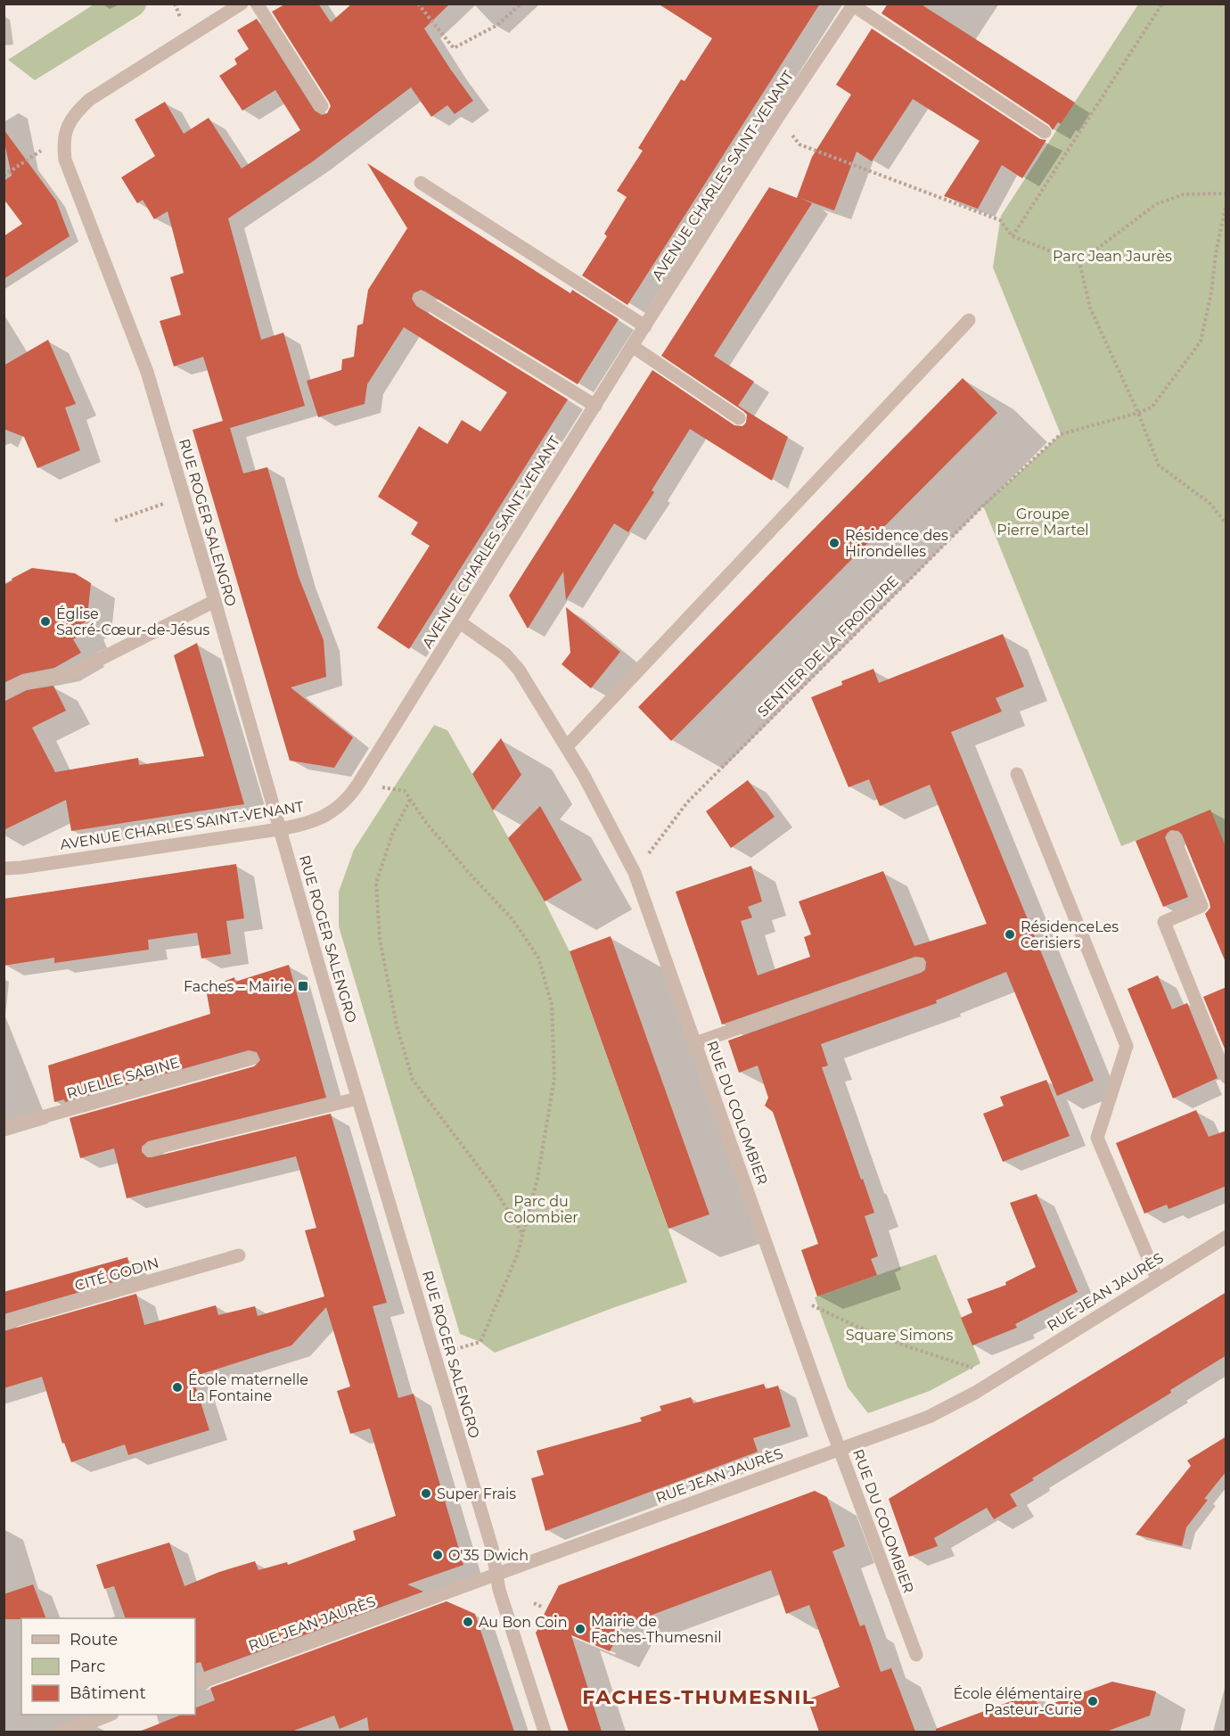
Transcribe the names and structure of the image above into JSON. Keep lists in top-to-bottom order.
{
  "streets": {
    "street": [
      "AVENUE CHARLES SAINT-VENANT",
      "RUE ROGER SALENGRO",
      "RUELLE SABINE",
      "RUE DU COLOMBIER",
      "CITÉ GODIN",
      "RUE JEAN JAURÈS"
    ],
    "path": ["SENTIER DE LA FROIDURE"]
  },
  "crossings": [
    ["AVENUE CHARLES SAINT-VENANT", "RUE ROGER SALENGRO"],
    ["AVENUE CHARLES SAINT-VENANT", "RUE DU COLOMBIER"],
    ["RUE ROGER SALENGRO", "RUE JEAN JAURÈS"],
    ["SENTIER DE LA FROIDURE", "RUE DU COLOMBIER"],
    ["RUE DU COLOMBIER", "RUE JEAN JAURÈS"]
  ],
  "districts": ["FACHES-THUMESNIL"],
  "parks": [
    "Parc Jean Jaurès",
    "Groupe Pierre Martel",
    "Parc du Colombier",
    "Square Simons"
  ],
  "places": {
    "other": [
      "Résidence des Hirondelles",
      "Église Sacré-Cœur-de-Jésus",
      "RésidenceLes Cerisiers",
      "École maternelle La Fontaine",
      "Super Frais",
      "O'35 Dwich",
      "Au Bon Coin",
      "Mairie de Faches-Thumesnil",
      "École élémentaire Pasteur-Curie"
    ],
    "transit": ["Faches – Mairie"]
  },
  "legend": ["Route", "Parc", "Bâtiment"]
}
